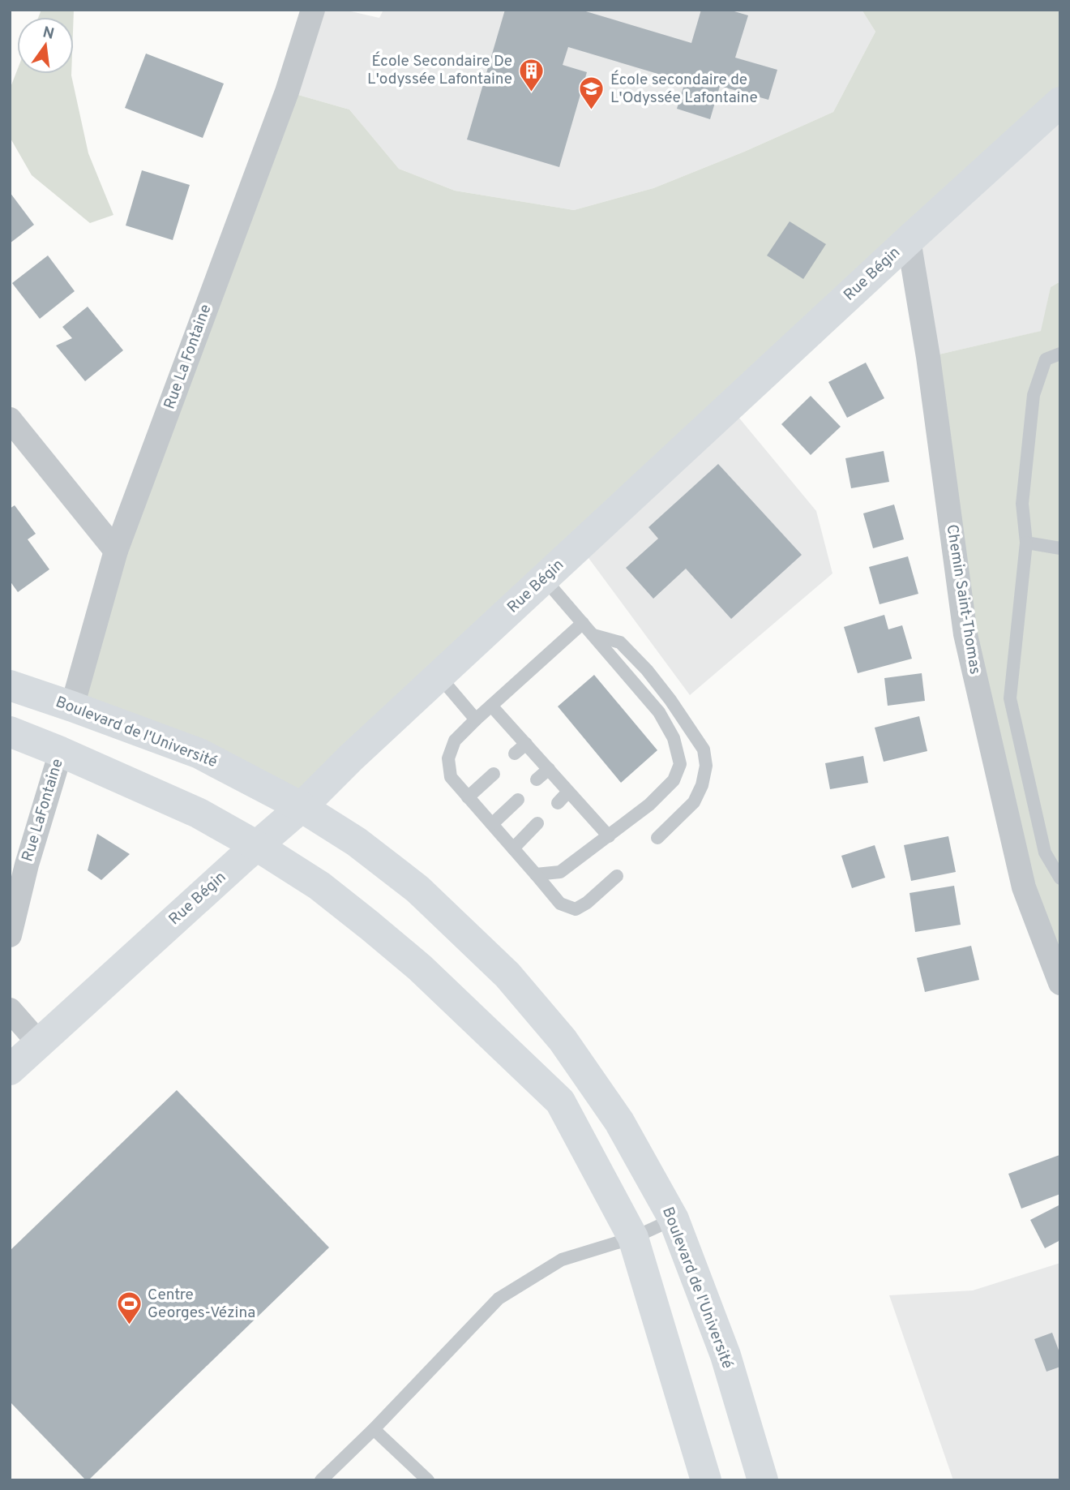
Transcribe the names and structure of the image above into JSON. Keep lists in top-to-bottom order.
{
  "streets": {
    "main road": ["Rue Bégin", "Boulevard de l'Université"],
    "street": ["Rue La Fontaine", "Chemin Saint-Thomas", "Rue LaFontaine"]
  },
  "crossings": [
    ["Rue Bégin", "Chemin Saint-Thomas"],
    ["Rue Bégin", "Boulevard de l'Université"],
    ["Rue La Fontaine", "Boulevard de l'Université"]
  ],
  "places": {
    "building": ["École Secondaire De L'odyssée Lafontaine"],
    "school or university": ["École secondaire de L'Odyssée Lafontaine"],
    "sports": ["Centre Georges-Vézina"]
  },
  "north": "top"
}
